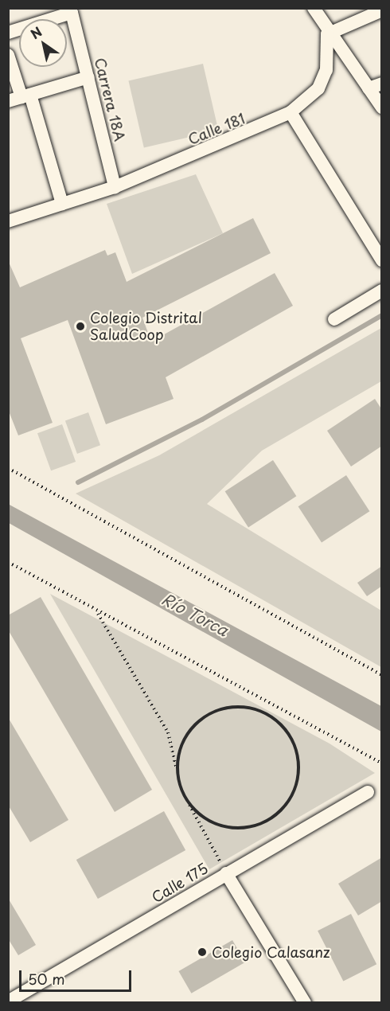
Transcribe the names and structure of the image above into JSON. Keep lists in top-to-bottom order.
{
  "streets": {
    "street": ["Carrera 18A", "Calle 181", "Calle 175"]
  },
  "crossings": [
    ["Carrera 18A", "Calle 181"]
  ],
  "water": ["Río Torca"],
  "places": ["Colegio Distrital SaludCoop", "Colegio Calasanz"],
  "scale_bar": "50 m",
  "north": "top left"
}
